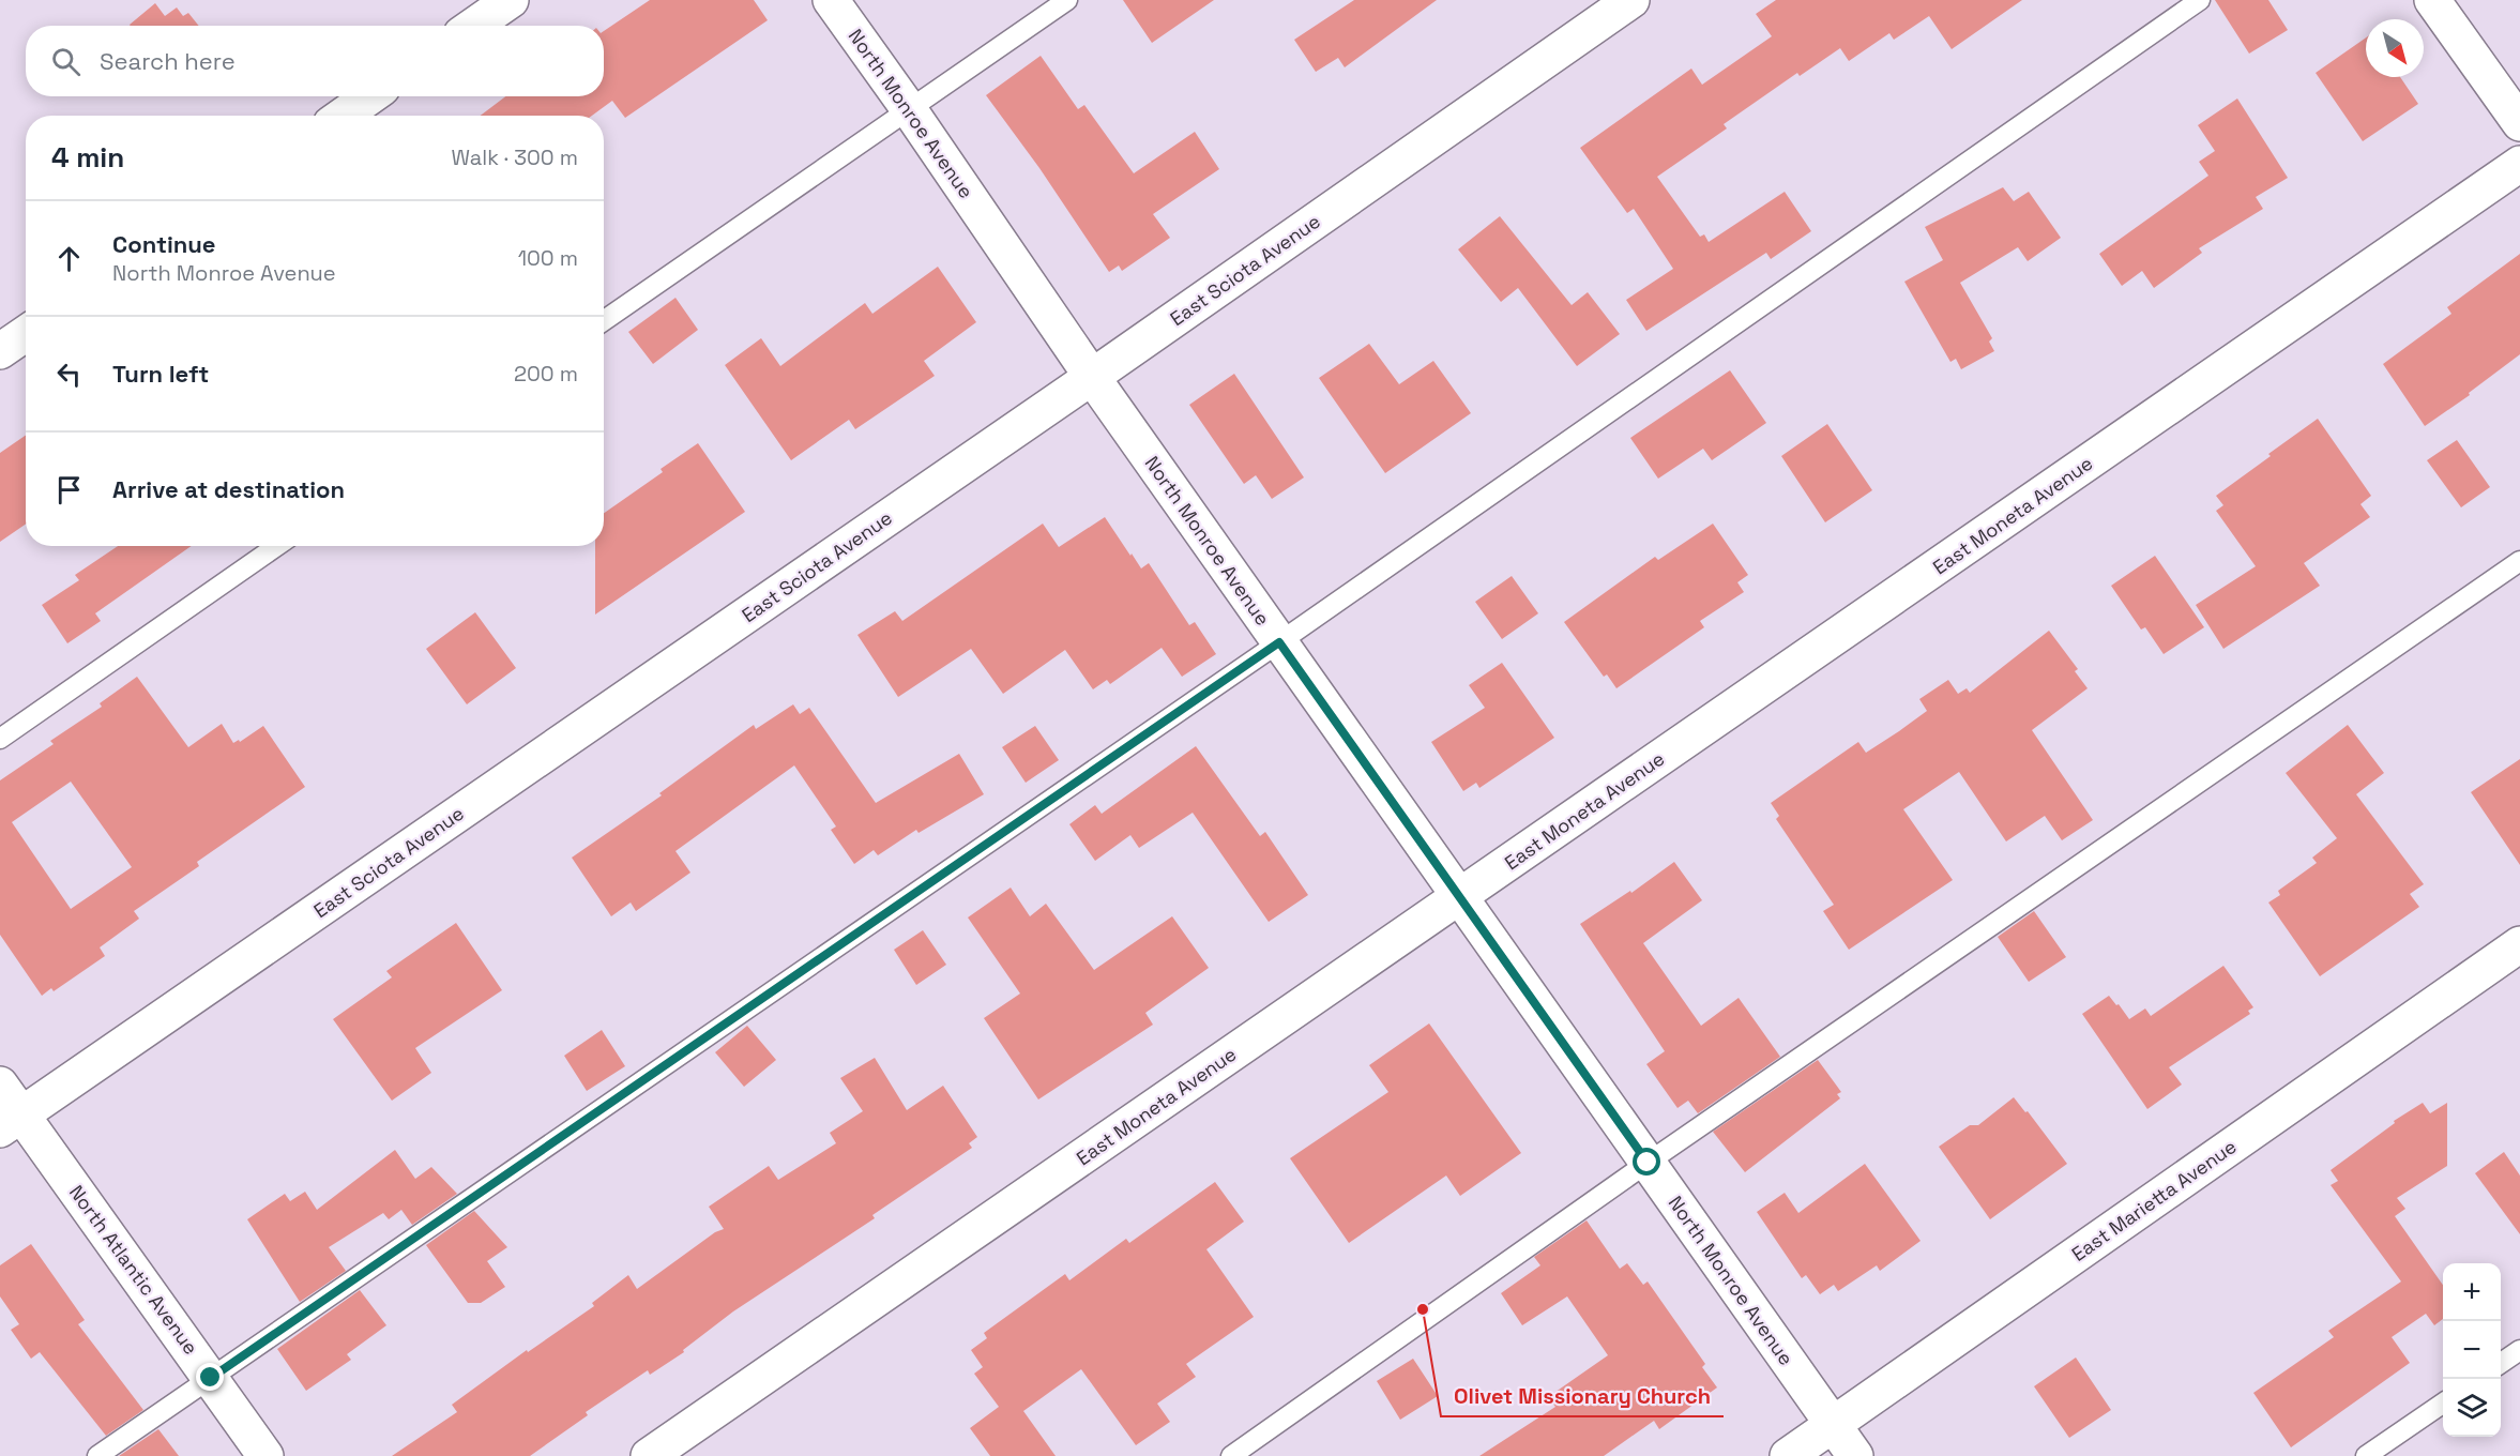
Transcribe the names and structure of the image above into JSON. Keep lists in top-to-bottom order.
{
  "streets": {
    "street": [
      "North Monroe Avenue",
      "East Sciota Avenue",
      "East Moneta Avenue",
      "East Marietta Avenue",
      "North Atlantic Avenue"
    ]
  },
  "crossings": [
    ["North Monroe Avenue", "East Sciota Avenue"],
    ["North Monroe Avenue", "East Moneta Avenue"],
    ["North Monroe Avenue", "East Marietta Avenue"],
    ["East Sciota Avenue", "North Atlantic Avenue"]
  ],
  "places": ["Olivet Missionary Church"],
  "north": "bottom right",
  "page": {
    "search": "Search here",
    "heading": ["4 min", "Walk · 300 m"],
    "list": [
      ["Continue", "North Monroe Avenue", "100 m"],
      ["Turn left", "200 m"],
      "Arrive at destination"
    ],
    "map_buttons": ["+", "−"]
  }
}
